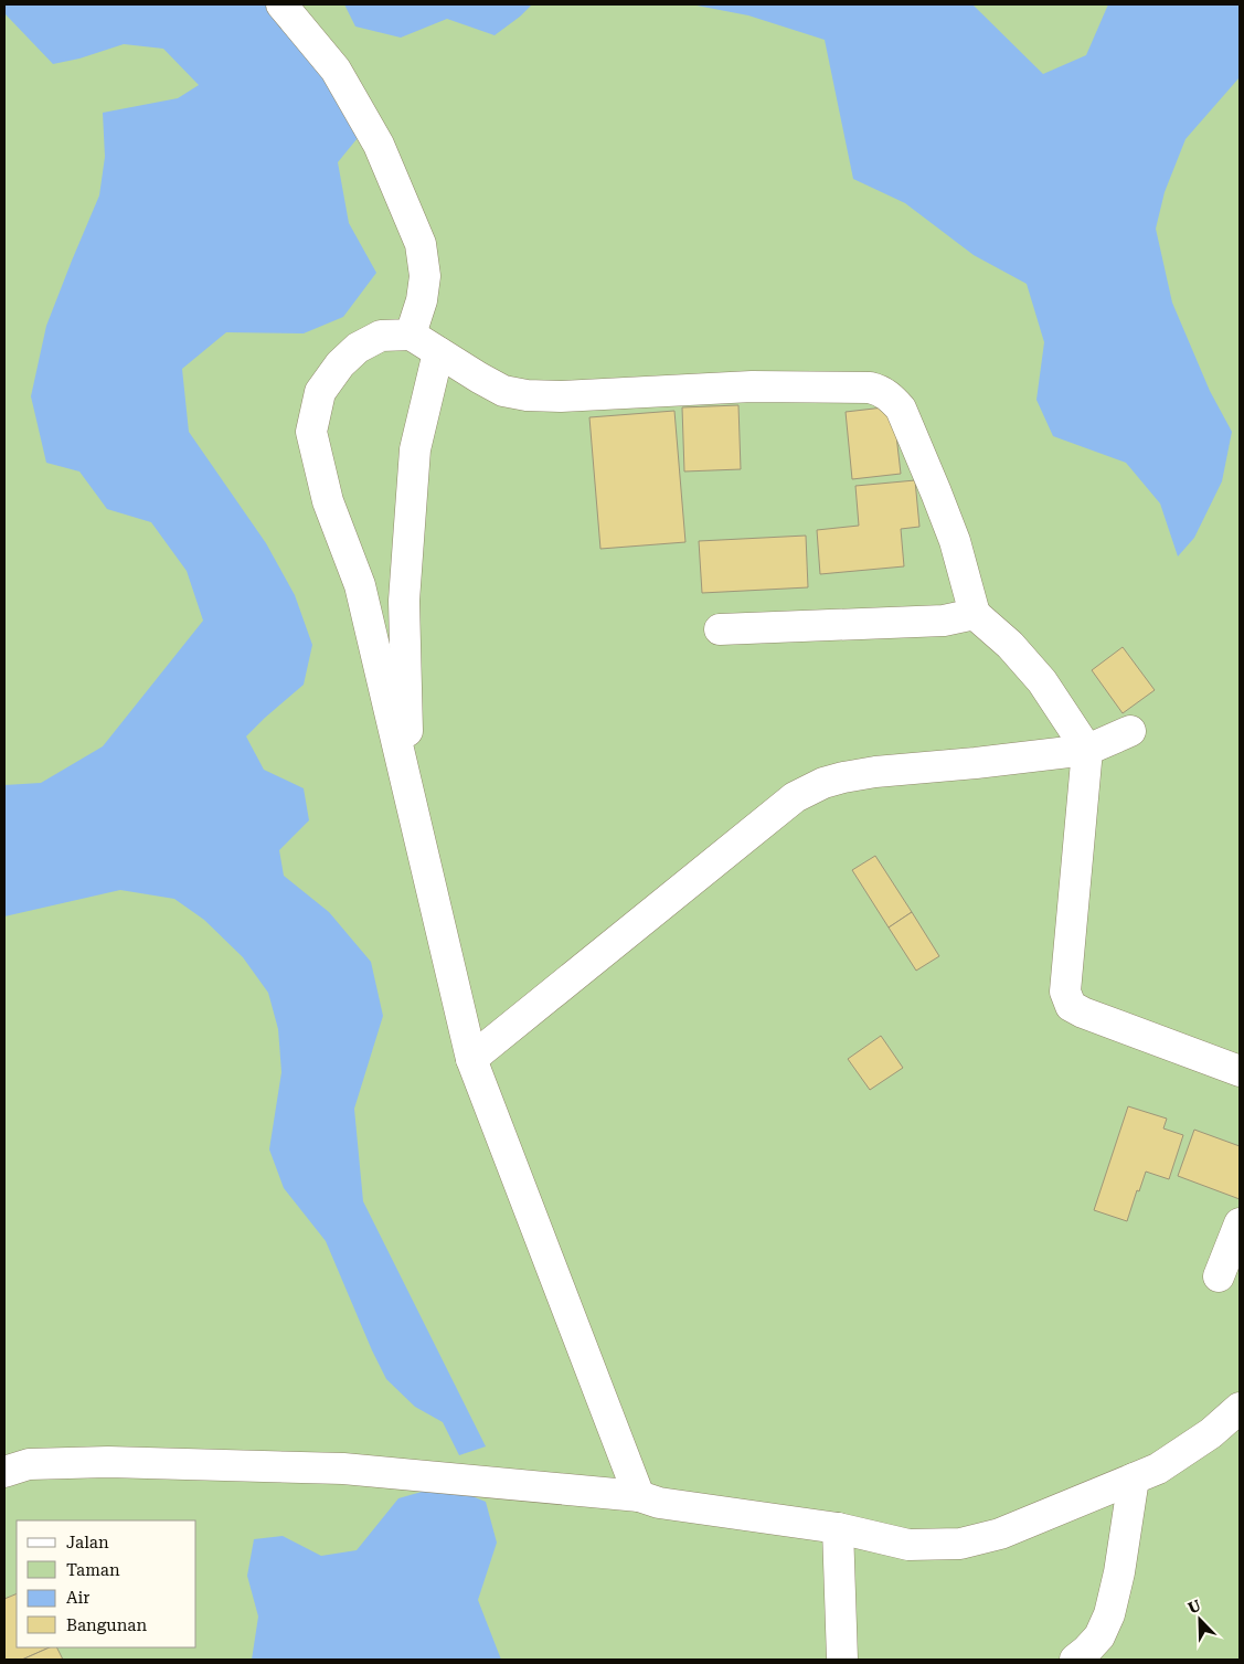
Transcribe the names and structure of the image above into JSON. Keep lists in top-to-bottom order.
{
  "legend": [
    "Jalan",
    "Taman",
    "Air",
    "Bangunan"
  ],
  "north": "top left"
}
